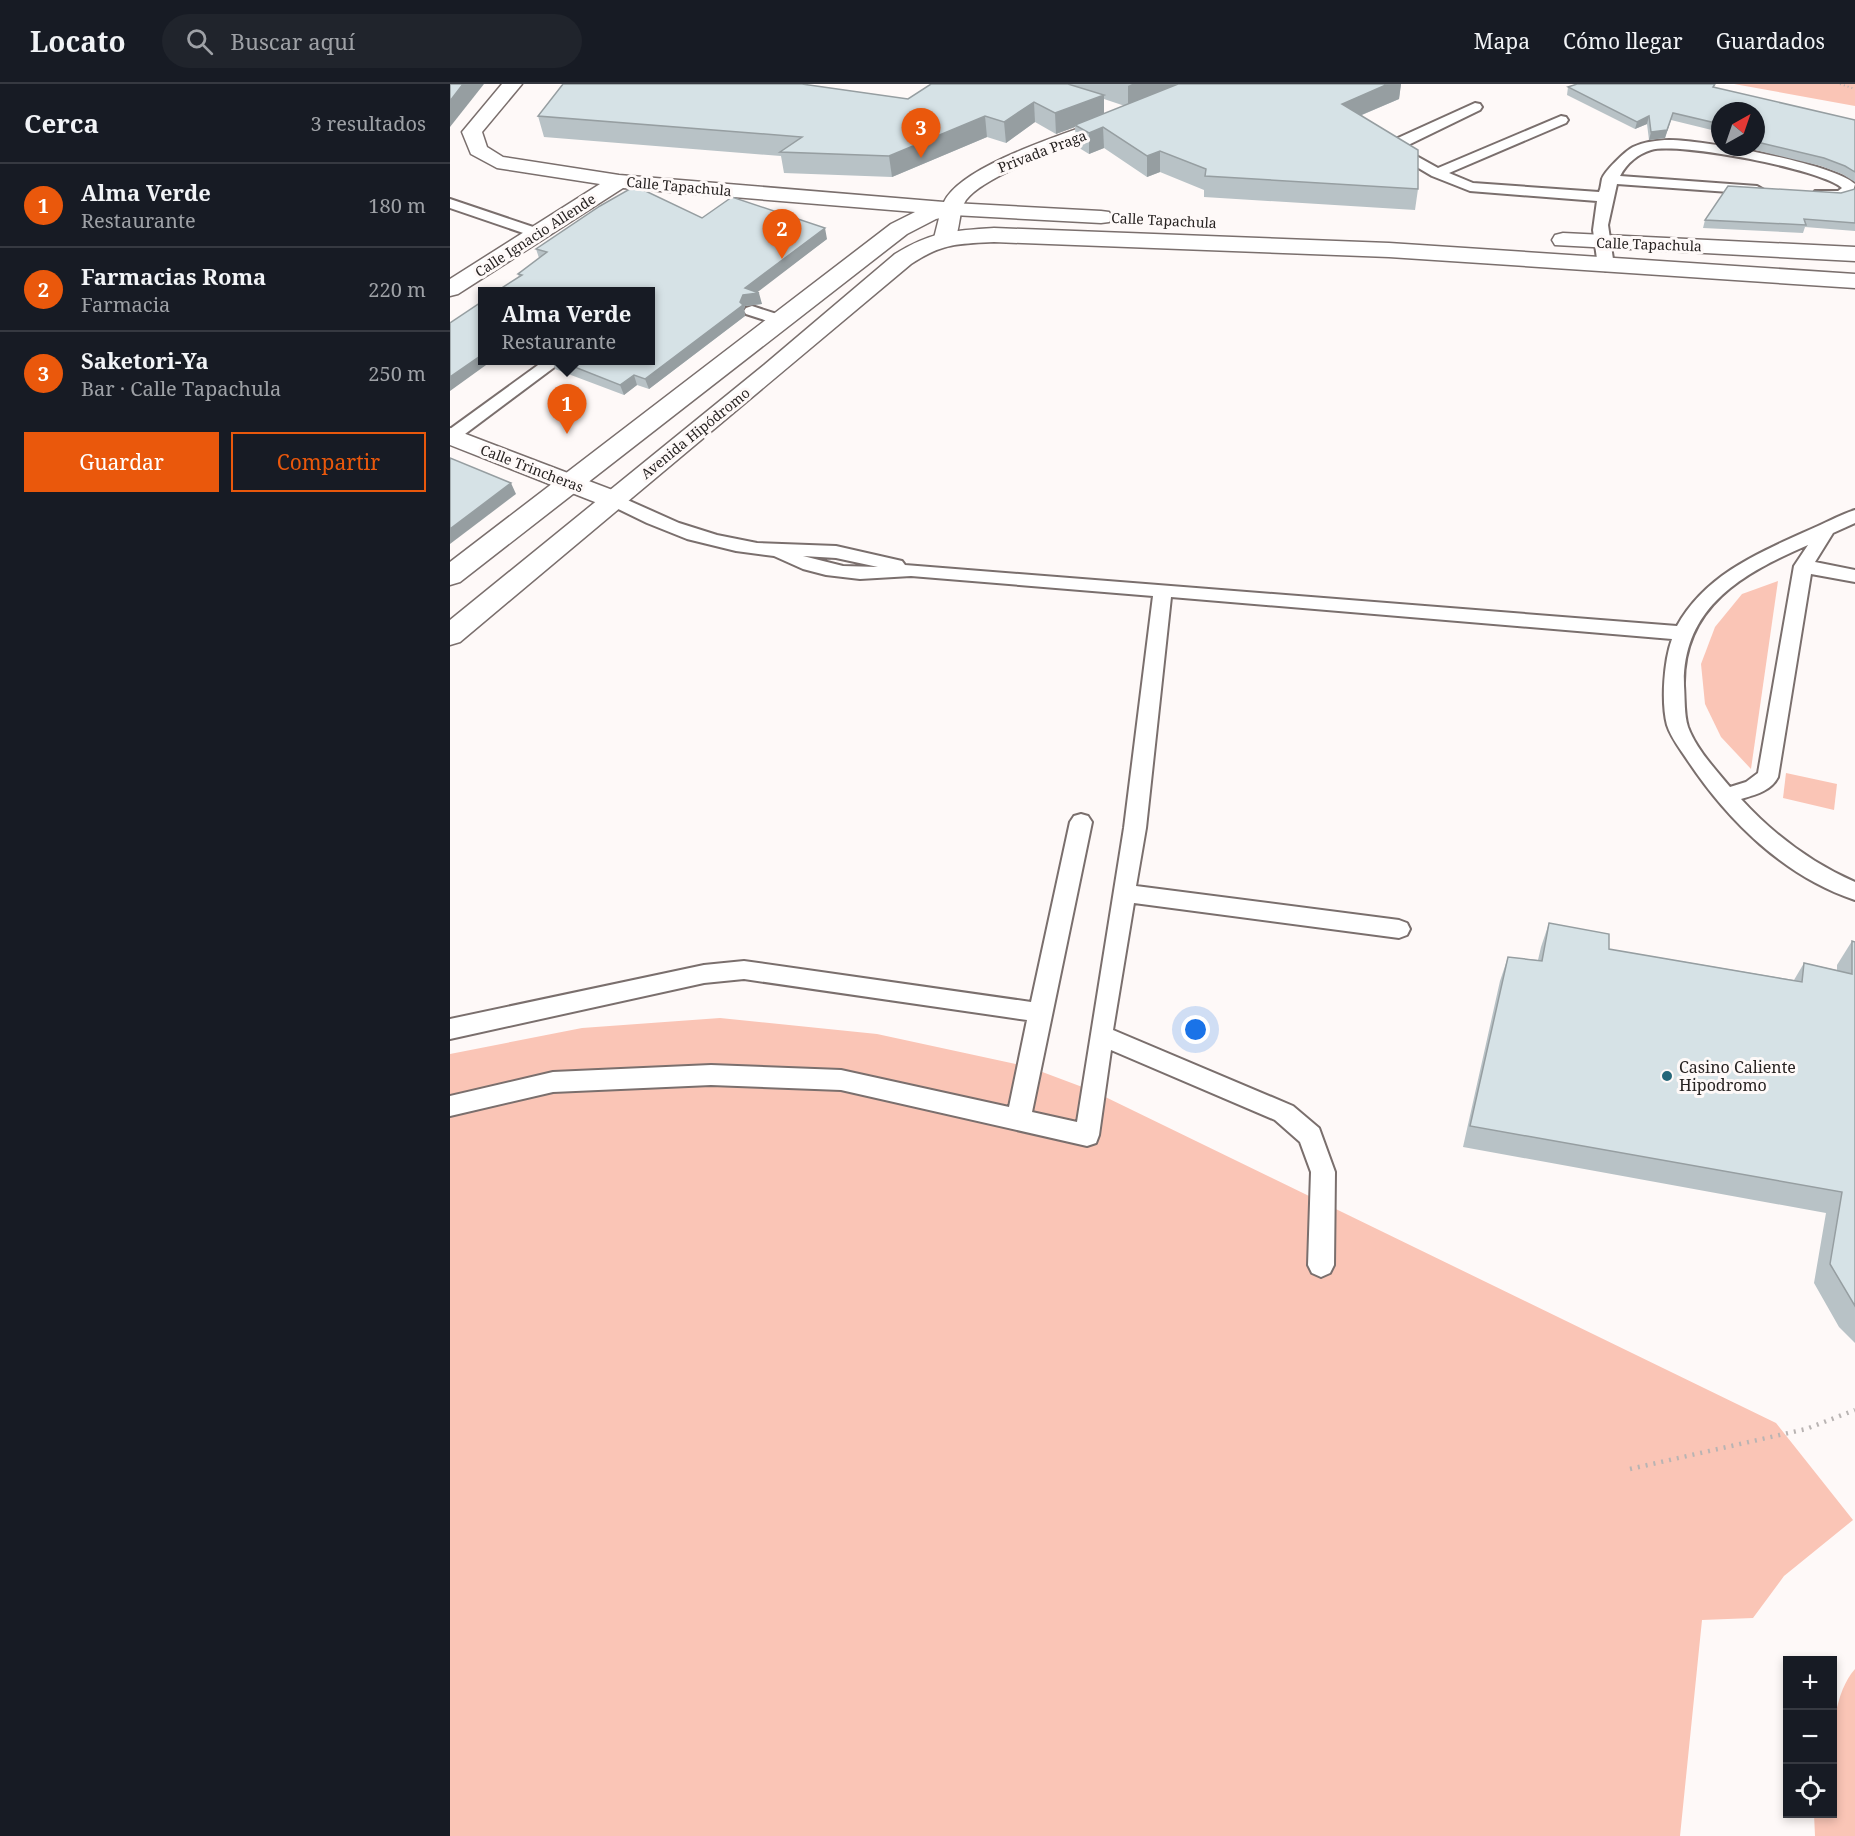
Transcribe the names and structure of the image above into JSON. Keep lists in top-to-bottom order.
{
  "streets": {
    "main road": [
      "Privada Praga",
      "Calle Tapachula",
      "Calle Ignacio Allende",
      "Avenida Hipódromo",
      "Calle Trincheras"
    ]
  },
  "crossings": [
    ["Privada Praga", "Calle Tapachula"],
    ["Privada Praga", "Avenida Hipódromo"],
    ["Calle Tapachula", "Calle Ignacio Allende"],
    ["Calle Tapachula", "Avenida Hipódromo"],
    ["Avenida Hipódromo", "Calle Trincheras"]
  ],
  "places": ["Casino Caliente Hipodromo"],
  "north": "top right",
  "page": {
    "header": "Locato",
    "search": "Buscar aquí",
    "nav": ["Mapa", "Cómo llegar", "Guardados"],
    "heading": ["Cerca", "3 resultados"],
    "pins": ["3", "2", "1"],
    "list": [
      {
        "mark": "1",
        "name": "Alma Verde",
        "note": "Restaurante",
        "value": "180 m"
      },
      {
        "mark": "2",
        "name": "Farmacias Roma",
        "note": "Farmacia",
        "value": "220 m"
      },
      {
        "mark": "3",
        "name": "Saketori-Ya",
        "note": "Bar · Calle Tapachula",
        "value": "250 m"
      }
    ],
    "popup": ["Alma Verde", "Restaurante"],
    "buttons": ["Guardar", "Compartir"],
    "map_buttons": ["+", "−"]
  }
}
